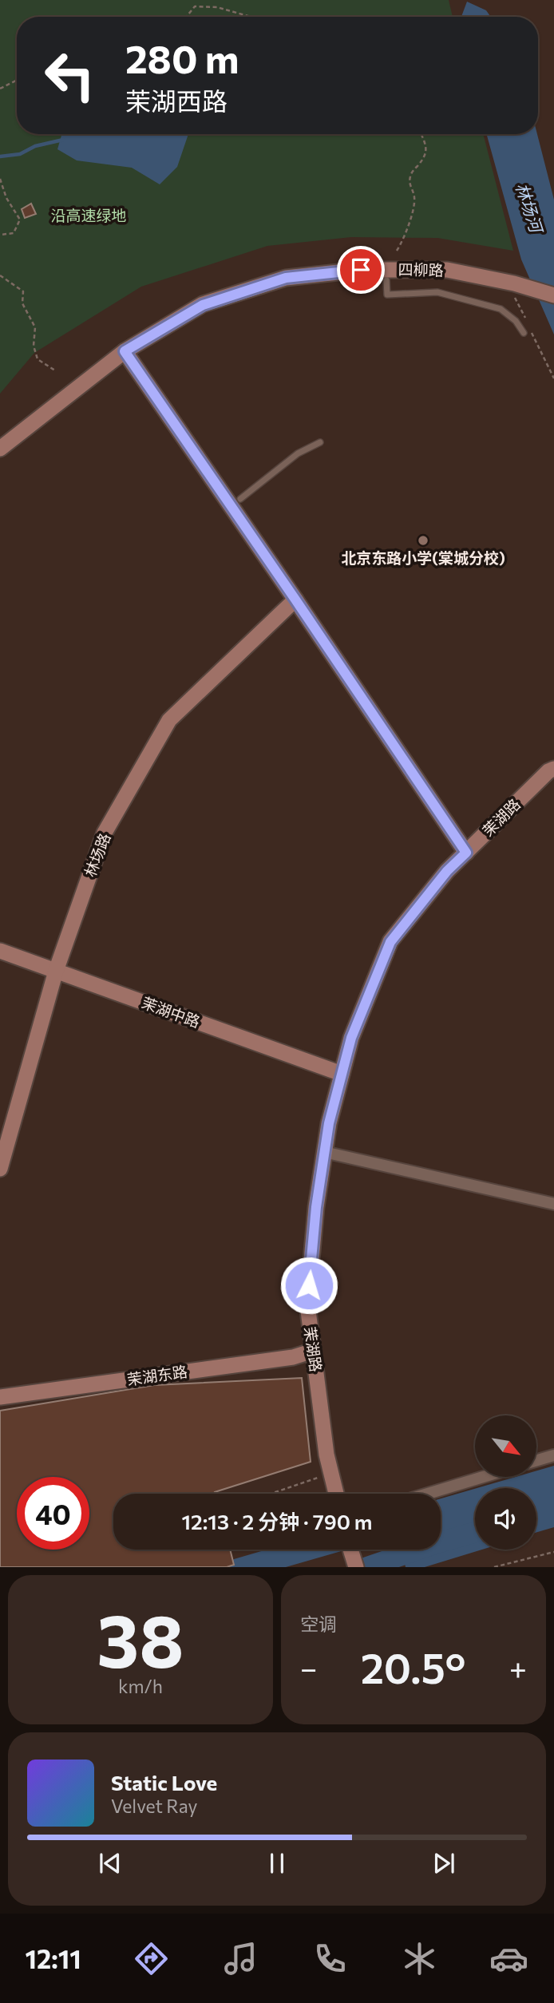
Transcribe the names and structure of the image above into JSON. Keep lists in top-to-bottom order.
{
  "streets": {
    "street": [
      "四柳路",
      "茉湖路",
      "林场路",
      "茉湖中路",
      "茉湖东路"
    ]
  },
  "crossings": [
    ["茉湖路", "茉湖中路"],
    ["茉湖路", "茉湖东路"],
    ["林场路", "茉湖中路"]
  ],
  "water": ["林场河"],
  "parks": ["沿高速绿地"],
  "places": ["北京东路小学(棠城分校)"],
  "north": "bottom right",
  "page": {
    "turn": ["280 m", "茉湖西路"],
    "limit": "40",
    "trip": "12:13 · 2 分钟 · 790 m",
    "tile": [
      ["38", "km/h"],
      "空调"
    ],
    "heat": ["−", "20.5°", "+"],
    "song": ["Static Love", "Velvet Ray"],
    "tabs": "12:11"
  }
}
